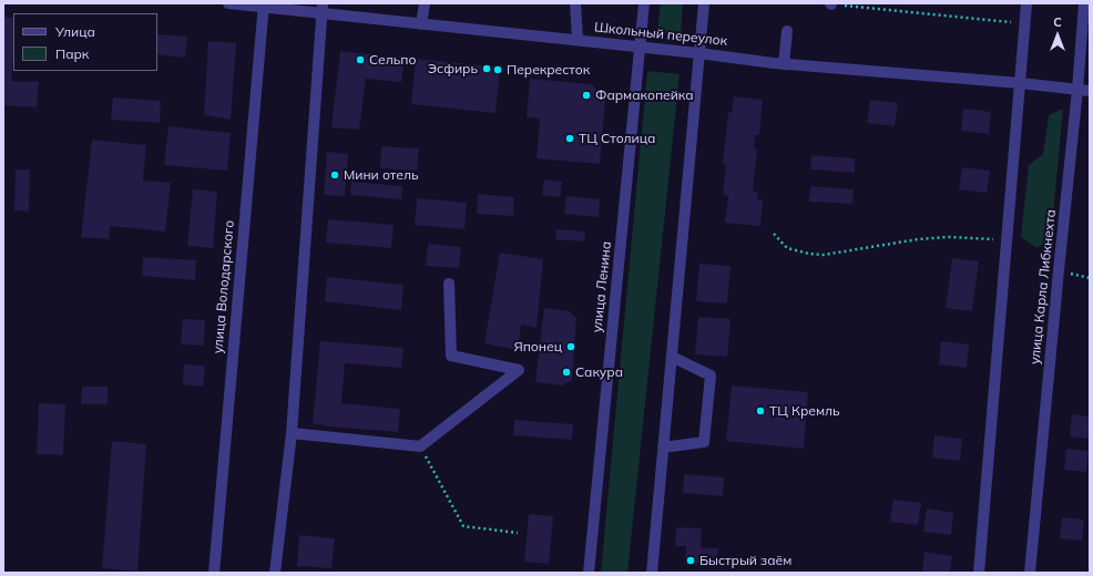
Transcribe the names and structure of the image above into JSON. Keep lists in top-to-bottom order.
{
  "streets": {
    "street": [
      "Школьный переулок",
      "улица Володарского",
      "улица Ленина",
      "улица Карла Либкнехта"
    ]
  },
  "crossings": [
    ["Школьный переулок", "улица Володарского"],
    ["Школьный переулок", "улица Ленина"],
    ["Школьный переулок", "улица Карла Либкнехта"]
  ],
  "places": [
    "Сельпо",
    "Эсфирь",
    "Перекресток",
    "Фармакопейка",
    "ТЦ Столица",
    "Мини отель",
    "Японец",
    "Сакура",
    "ТЦ Кремль",
    "Быстрый заём"
  ],
  "legend": ["Улица", "Парк"],
  "north": "top"
}
